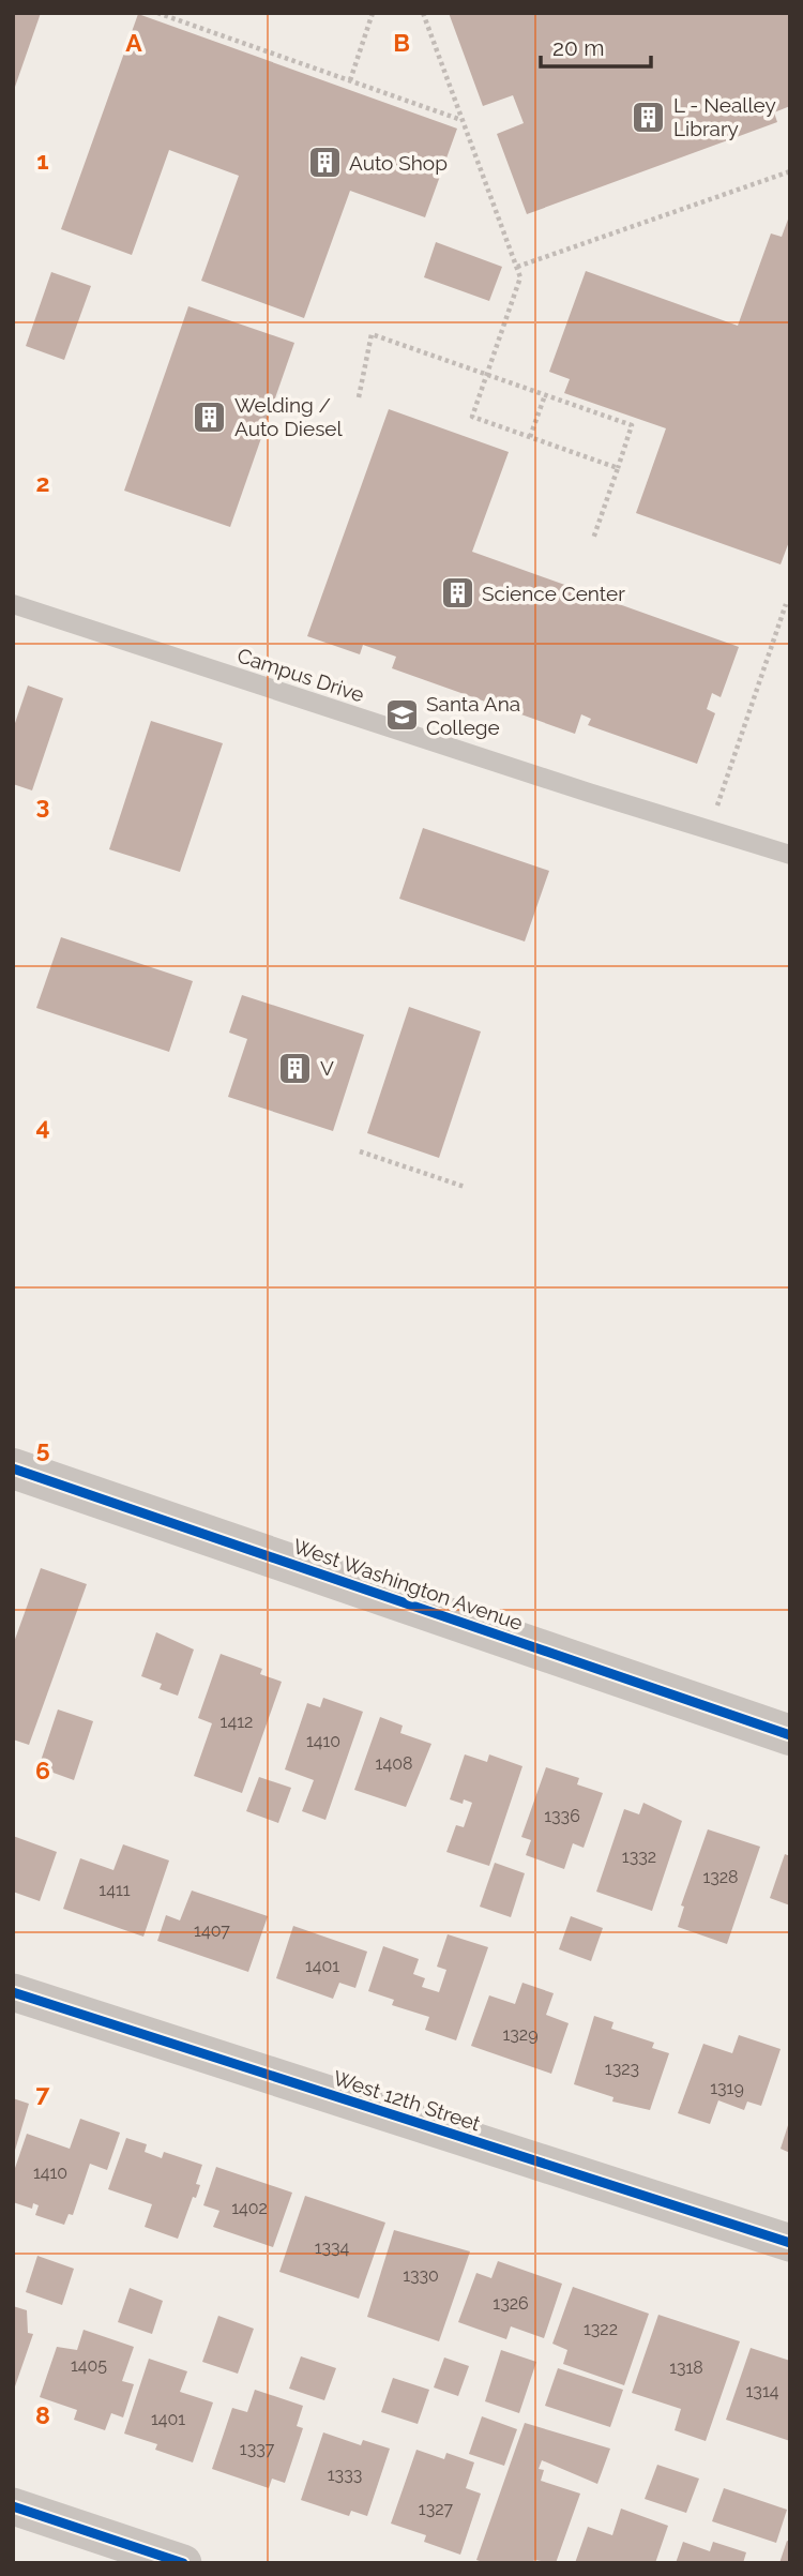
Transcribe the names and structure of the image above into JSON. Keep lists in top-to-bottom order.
{
  "streets": {
    "street": ["West Washington Avenue", "West 12th Street"],
    "lane": ["Campus Drive"]
  },
  "places": {
    "building": [
      "L - Nealley Library",
      "Auto Shop",
      "Welding / Auto Diesel",
      "Science Center",
      "V"
    ],
    "school or university": ["Santa Ana College"]
  },
  "house_numbers": [
    "1412",
    "1410",
    "1408",
    "1336",
    "1332",
    "1328",
    "1411",
    "1407",
    "1401",
    "1329",
    "1323",
    "1319",
    "1410",
    "1402",
    "1334",
    "1330",
    "1326",
    "1322",
    "1405",
    "1318",
    "1314",
    "1401",
    "1337",
    "1333",
    "1327"
  ],
  "scale_bar": "20 m",
  "grid": {
    "columns": ["A", "B"],
    "rows": [
      "1",
      "2",
      "3",
      "4",
      "5",
      "6",
      "7",
      "8"
    ]
  }
}
